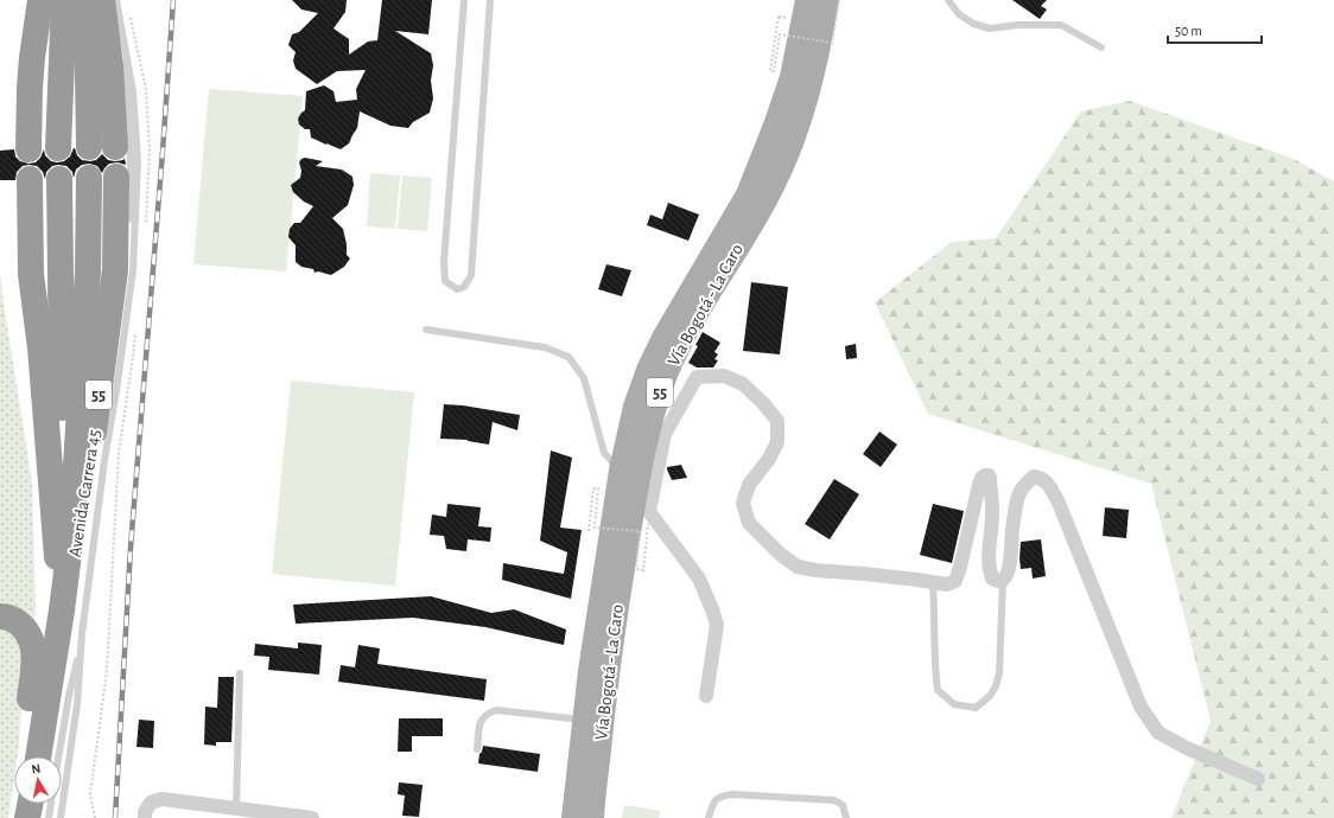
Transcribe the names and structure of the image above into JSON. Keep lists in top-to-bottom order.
{
  "streets": {
    "highway": ["55", "Avenida Carrera 45"],
    "main road": ["Vía Bogotá - La Caro"]
  },
  "scale_bar": "50 m",
  "north": "top"
}
